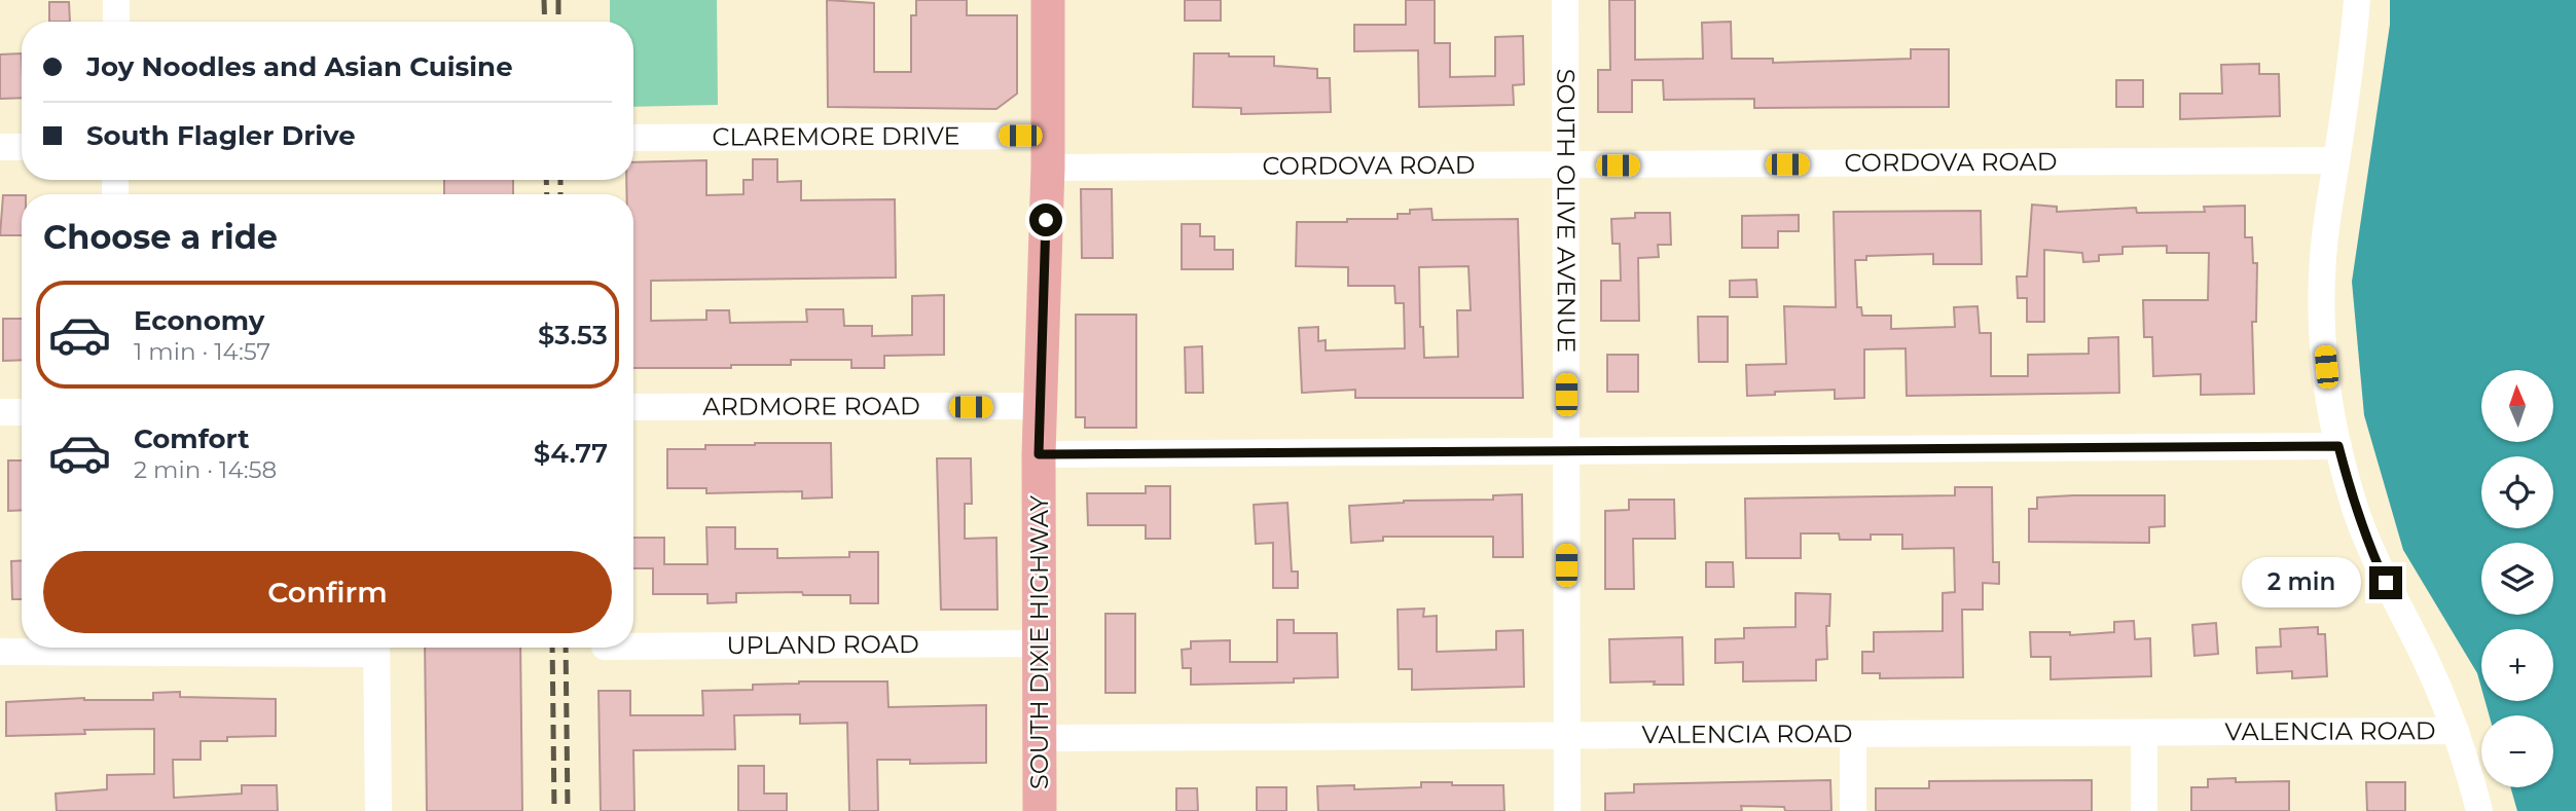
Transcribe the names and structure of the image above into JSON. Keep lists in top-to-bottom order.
{
  "streets": {
    "main road": ["SOUTH DIXIE HIGHWAY"],
    "street": [
      "CLAREMORE DRIVE",
      "CORDOVA ROAD",
      "SOUTH OLIVE AVENUE",
      "ARDMORE ROAD",
      "UPLAND ROAD",
      "VALENCIA ROAD"
    ]
  },
  "crossings": [
    ["CLAREMORE DRIVE", "CORDOVA ROAD"],
    ["CLAREMORE DRIVE", "SOUTH DIXIE HIGHWAY"],
    ["CORDOVA ROAD", "SOUTH OLIVE AVENUE"],
    ["CORDOVA ROAD", "SOUTH DIXIE HIGHWAY"],
    ["SOUTH OLIVE AVENUE", "VALENCIA ROAD"],
    ["ARDMORE ROAD", "SOUTH DIXIE HIGHWAY"],
    ["SOUTH DIXIE HIGHWAY", "UPLAND ROAD"],
    ["SOUTH DIXIE HIGHWAY", "VALENCIA ROAD"]
  ],
  "north": "top",
  "page": {
    "banner": ["Joy Noodles and Asian Cuisine", "South Flagler Drive"],
    "heading": "Choose a ride",
    "list": [
      {
        "name": "Economy",
        "note": "1 min · 14:57",
        "value": "$3.53"
      },
      {
        "name": "Comfort",
        "note": "2 min · 14:58",
        "value": "$4.77"
      }
    ],
    "map_buttons": ["+", "−"],
    "buttons": "Confirm",
    "bubble": "2 min"
  }
}
